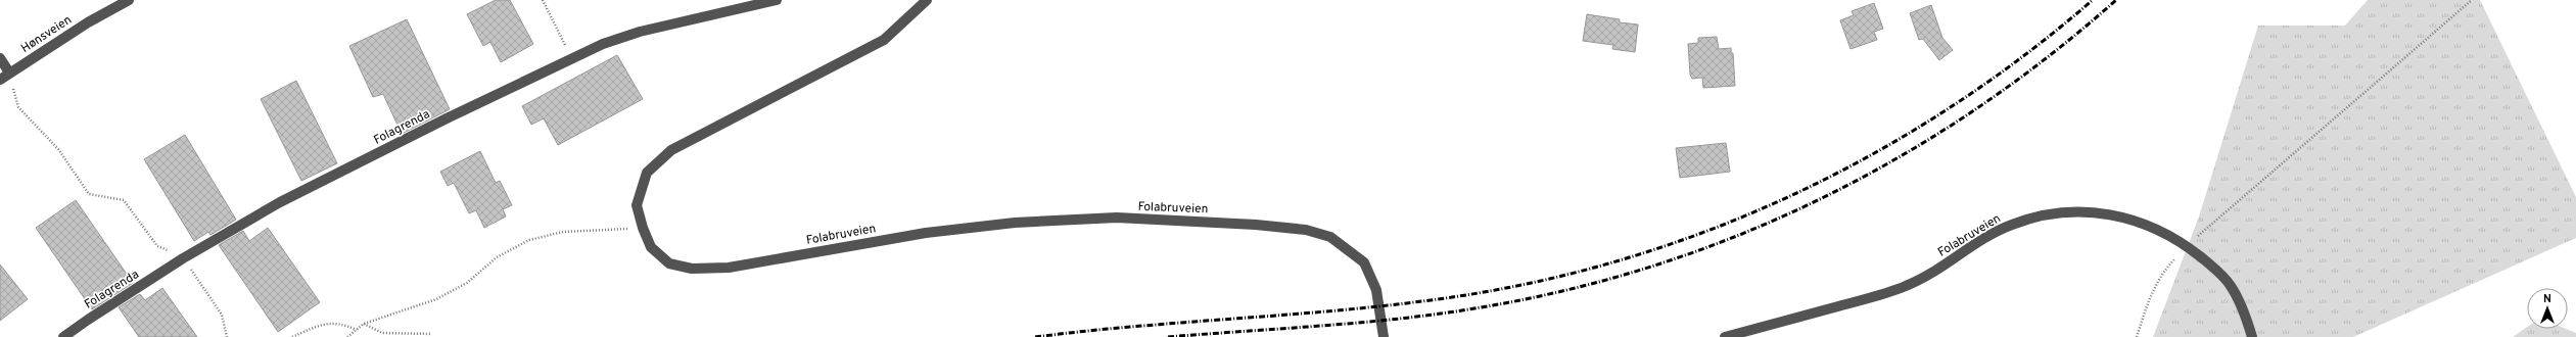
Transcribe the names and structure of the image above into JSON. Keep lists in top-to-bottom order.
{
  "streets": {
    "street": ["Hønsveien", "Folagrenda", "Folabruveien"]
  },
  "north": "top"
}
